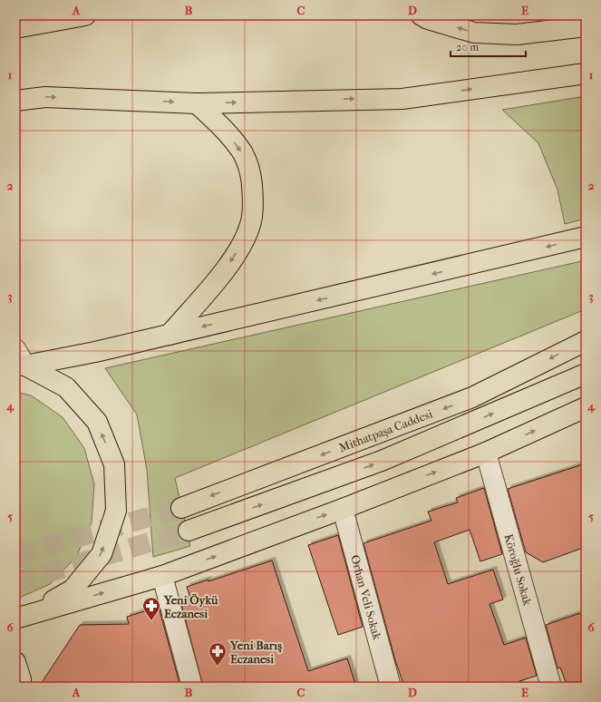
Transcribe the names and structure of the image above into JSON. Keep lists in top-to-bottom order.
{
  "streets": {
    "main road": ["Mithatpaşa Caddesi"],
    "street": ["Köroğlu Sokak", "Orhan Veli Sokak"]
  },
  "places": {
    "pharmacy": ["Yeni Öykü Eczanesi", "Yeni Barış Eczanesi"]
  },
  "scale_bar": "20 m",
  "grid": {
    "columns": [
      "A",
      "B",
      "C",
      "D",
      "E"
    ],
    "rows": [
      "1",
      "2",
      "3",
      "4",
      "5",
      "6"
    ]
  }
}
